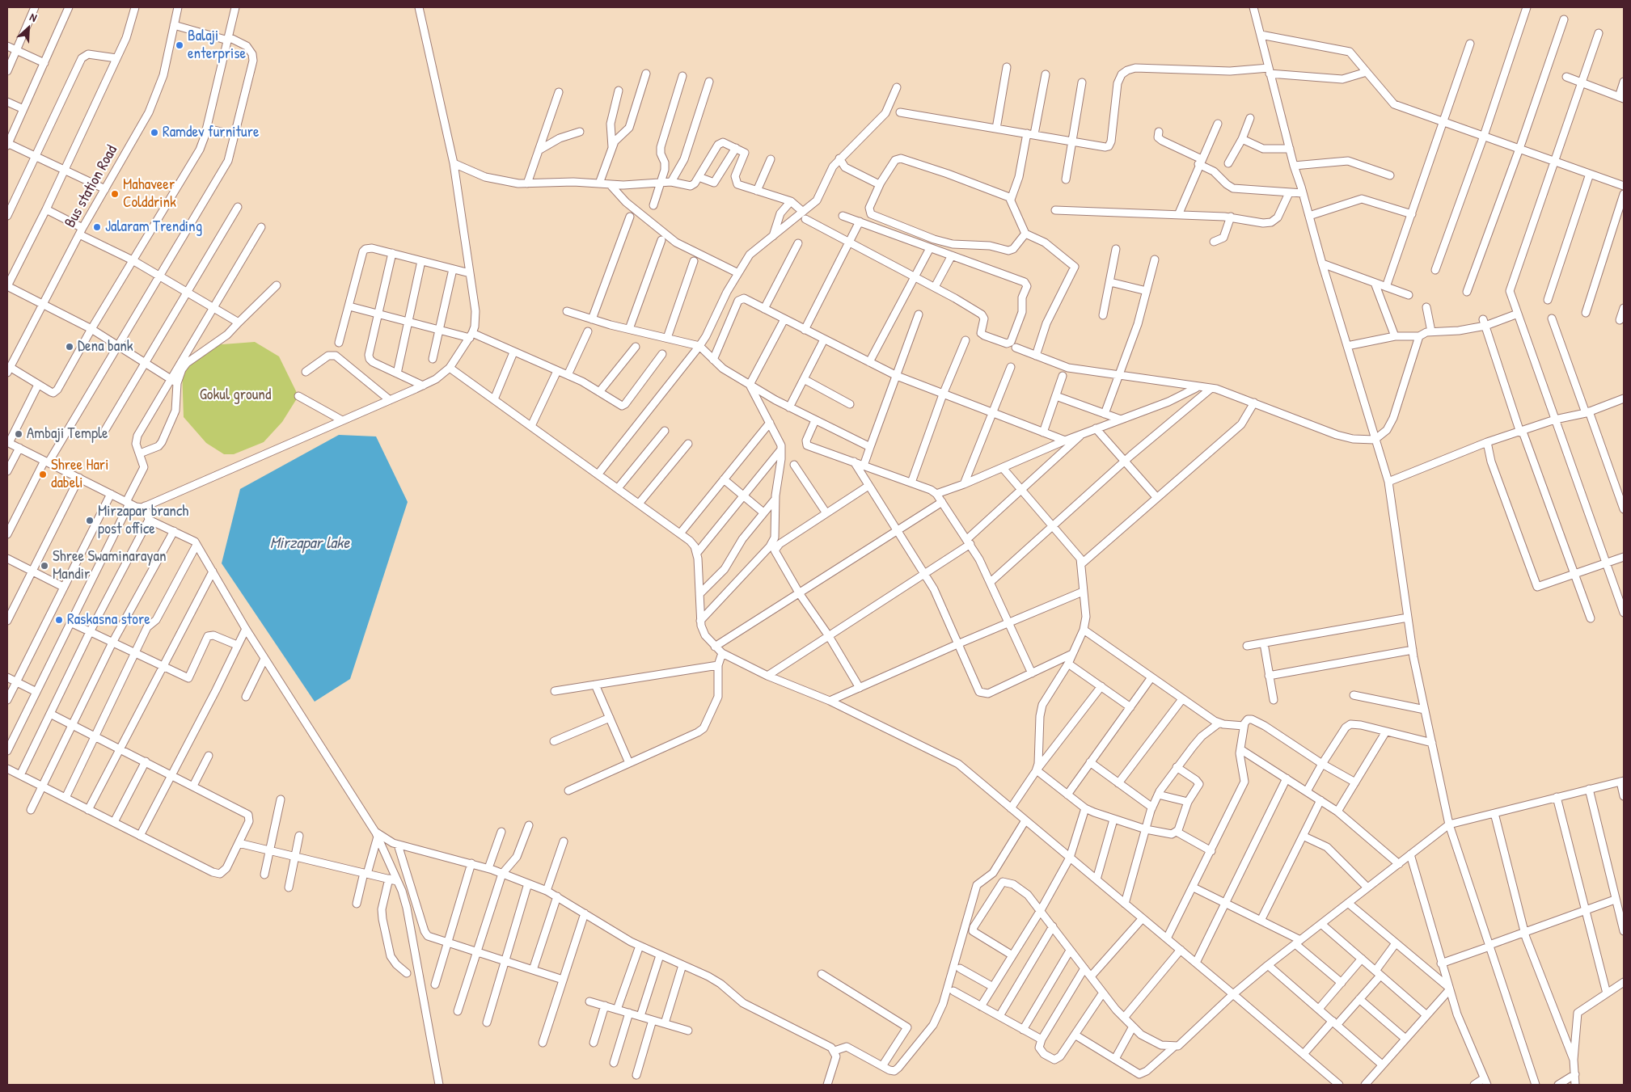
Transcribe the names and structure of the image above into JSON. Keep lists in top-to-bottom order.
{
  "streets": {
    "street": ["Bus station Road"]
  },
  "water": ["Mirzapar lake"],
  "parks": ["Gokul ground"],
  "places": [
    "Balaji enterprise",
    "Ramdev furniture",
    "Mahaveer Colddrink",
    "Jalaram Trending",
    "Dena bank",
    "Ambaji Temple",
    "Shree Hari dabeli",
    "Mirzapar branch post office",
    "Shree Swaminarayan Mandir",
    "Raskasna store"
  ],
  "north": "top right"
}
